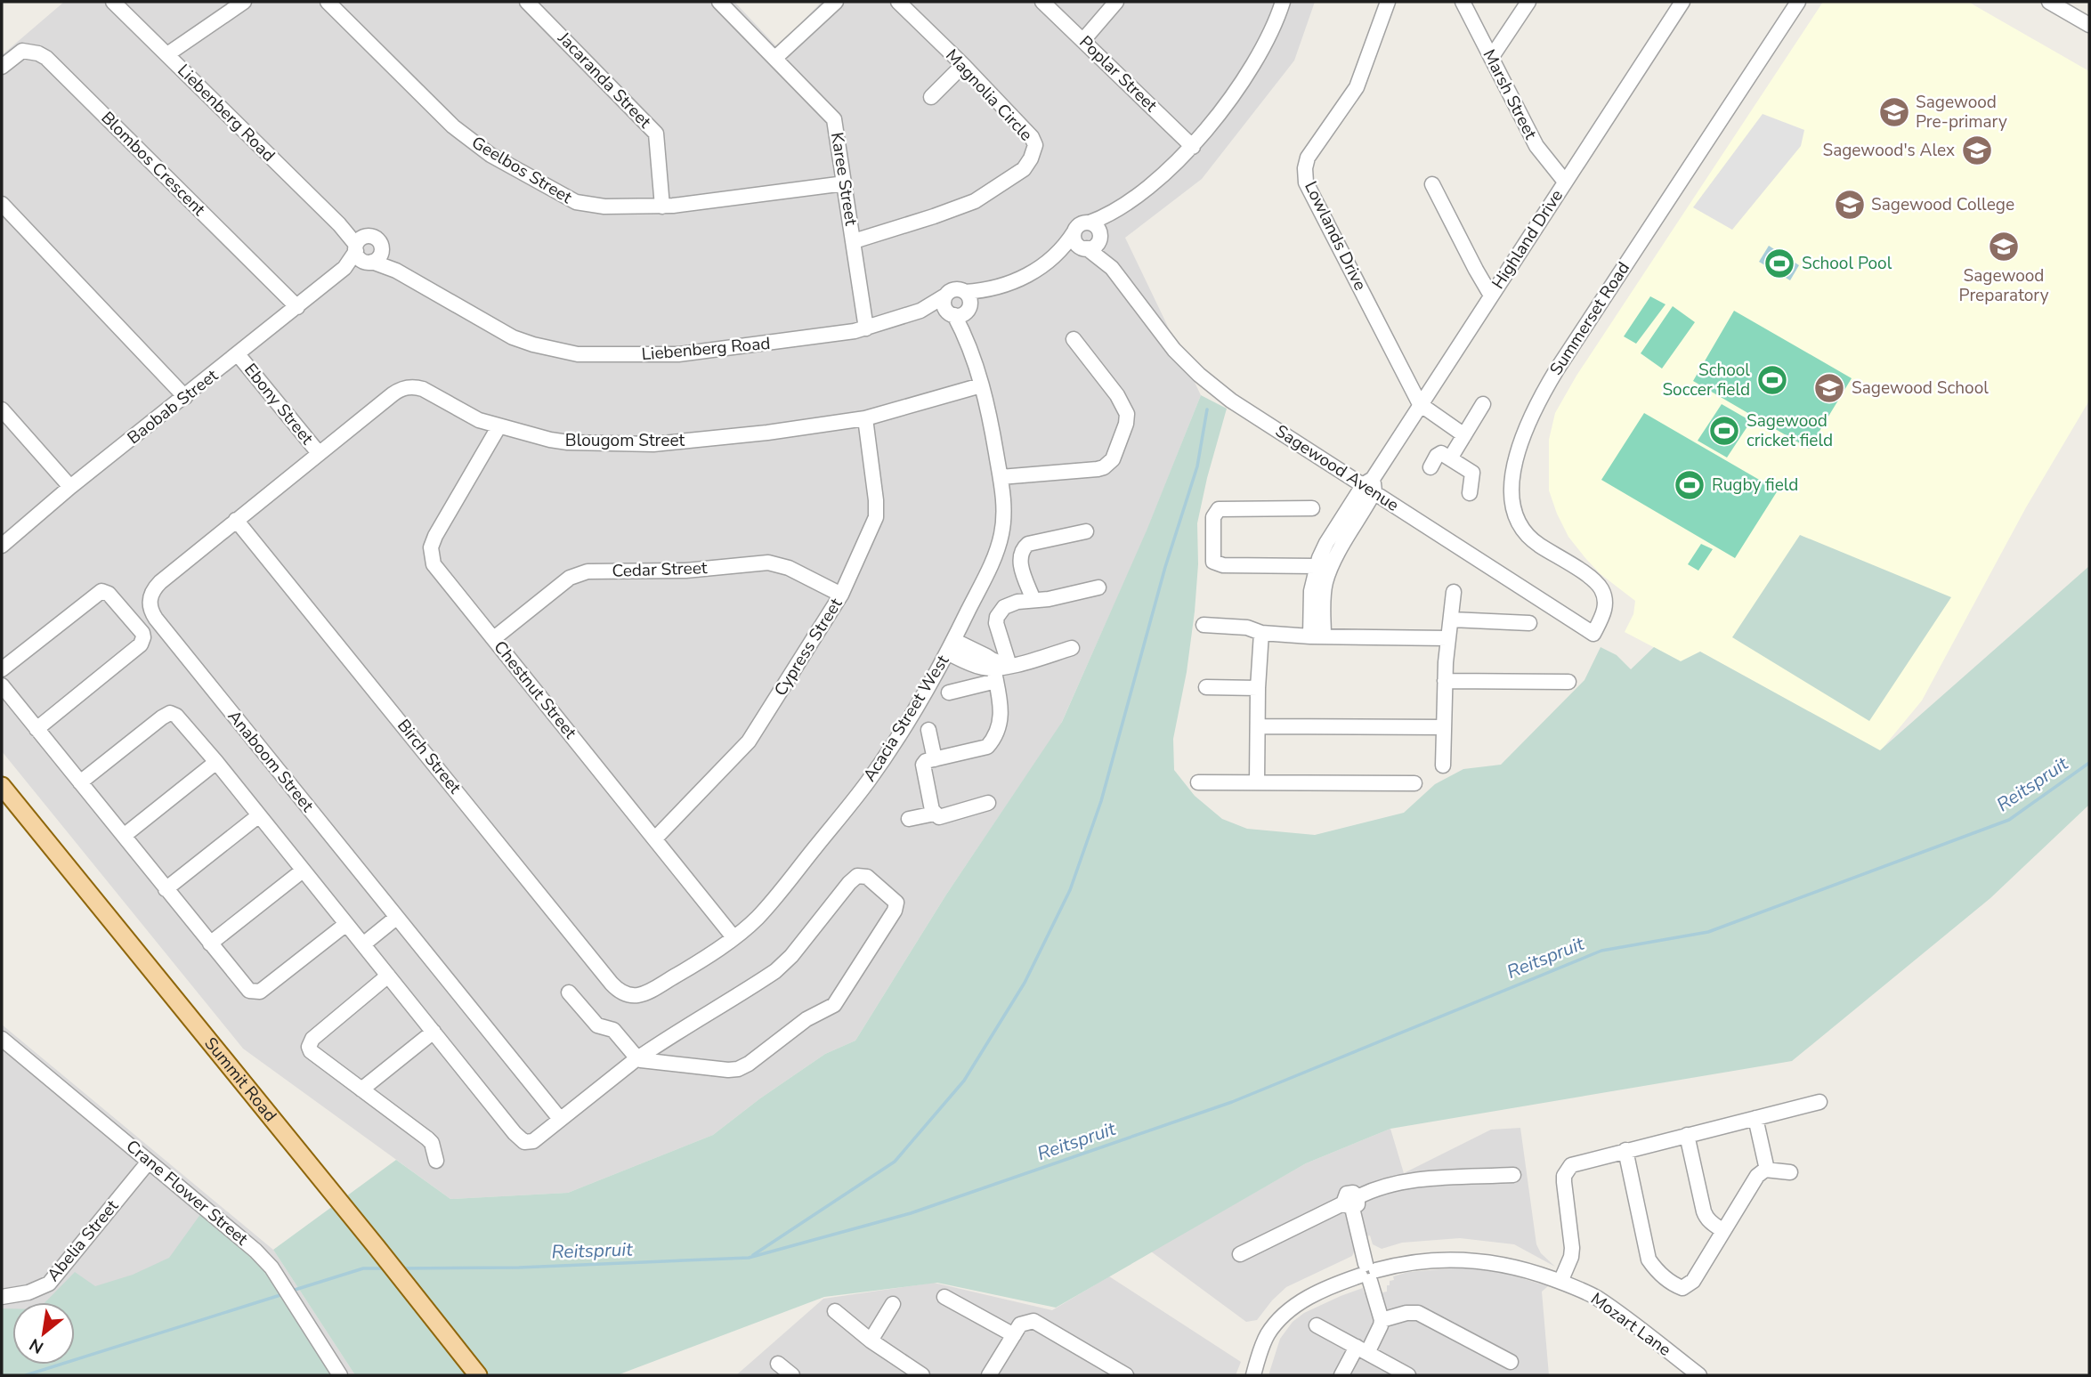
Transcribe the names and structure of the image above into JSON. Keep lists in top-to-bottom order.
{
  "streets": {
    "main road": ["Summit Road"],
    "street": [
      "Poplar Street",
      "Jacaranda Street",
      "Marsh Street",
      "Magnolia Circle",
      "Liebenberg Road",
      "Blombos Crescent",
      "Geelbos Street",
      "Karee Street",
      "Lowlands Drive",
      "Highland Drive",
      "Summerset Road",
      "Ebony Street",
      "Baobab Street",
      "Blougom Street",
      "Sagewood Avenue",
      "Cedar Street",
      "Cypress Street",
      "Chestnut Street",
      "Acacia Street West",
      "Birch Street",
      "Anaboom Street",
      "Crane Flower Street",
      "Abelia Street",
      "Mozart Lane"
    ]
  },
  "crossings": [
    ["Jacaranda Street", "Geelbos Street"],
    ["Marsh Street", "Highland Drive"],
    ["Magnolia Circle", "Karee Street"],
    ["Liebenberg Road", "Karee Street"],
    ["Liebenberg Road", "Baobab Street"],
    ["Liebenberg Road", "Acacia Street West"],
    ["Blombos Crescent", "Baobab Street"],
    ["Geelbos Street", "Karee Street"],
    ["Lowlands Drive", "Highland Drive"],
    ["Highland Drive", "Sagewood Avenue"],
    ["Summerset Road", "Sagewood Avenue"],
    ["Ebony Street", "Baobab Street"],
    ["Ebony Street", "Blougom Street"],
    ["Blougom Street", "Cypress Street"],
    ["Blougom Street", "Chestnut Street"],
    ["Blougom Street", "Acacia Street West"],
    ["Blougom Street", "Birch Street"],
    ["Blougom Street", "Anaboom Street"],
    ["Cedar Street", "Cypress Street"],
    ["Cedar Street", "Chestnut Street"],
    ["Cypress Street", "Chestnut Street"],
    ["Chestnut Street", "Acacia Street West"],
    ["Acacia Street West", "Birch Street"],
    ["Crane Flower Street", "Abelia Street"]
  ],
  "water": ["Reitspruit"],
  "places": {
    "school or university": [
      "Sagewood Pre-primary",
      "Sagewood's Alex",
      "Sagewood College",
      "Sagewood Preparatory",
      "Sagewood School"
    ],
    "sports": [
      "School Pool",
      "School Soccer field",
      "Sagewood cricket field",
      "Rugby field"
    ]
  },
  "north": "bottom left"
}
